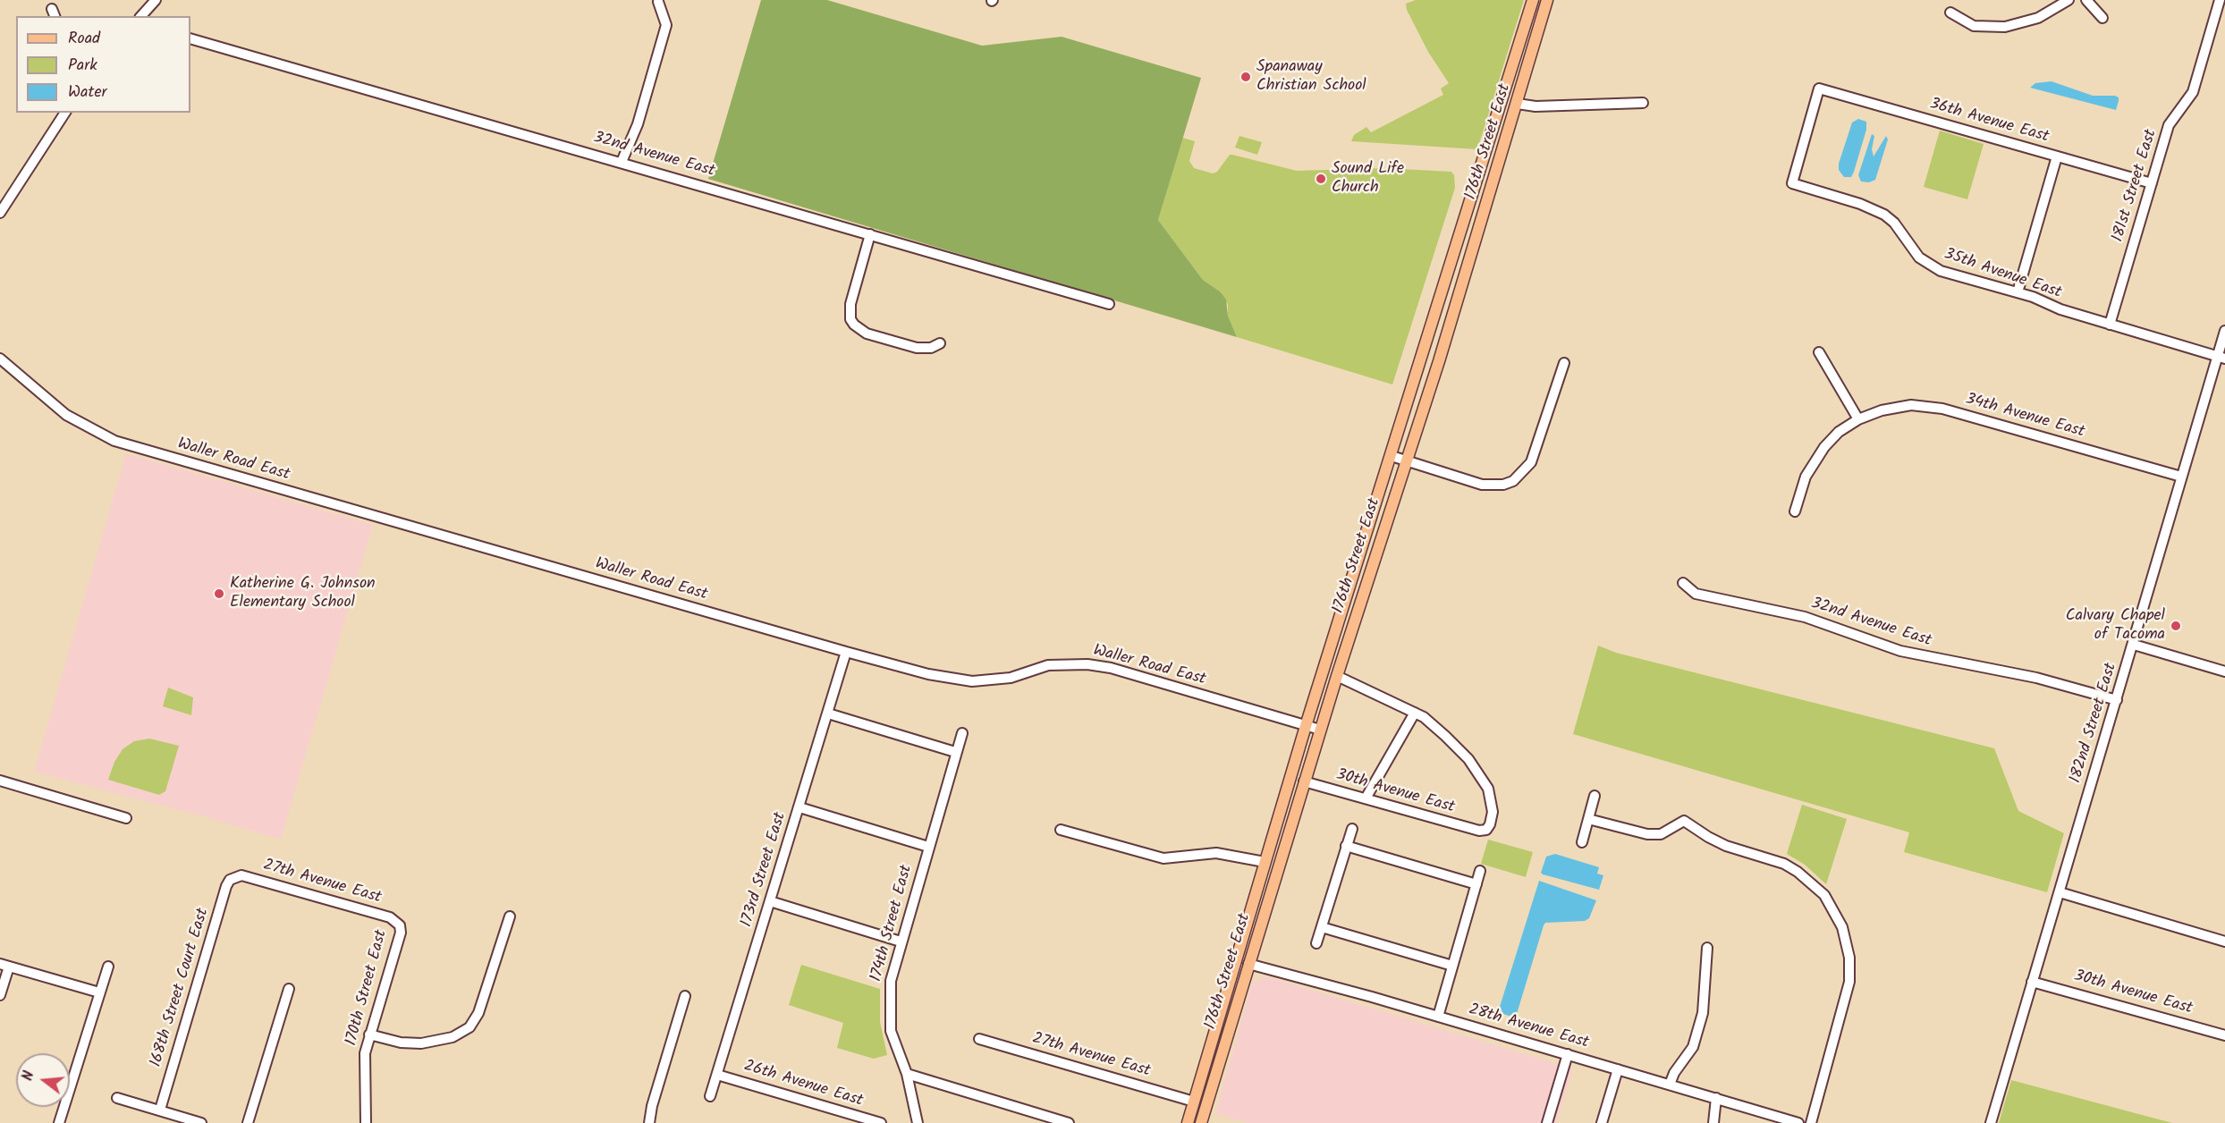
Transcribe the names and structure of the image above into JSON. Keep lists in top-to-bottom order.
{
  "streets": {
    "main road": ["176th Street East"],
    "street": [
      "36th Avenue East",
      "32nd Avenue East",
      "181st Street East",
      "35th Avenue East",
      "34th Avenue East",
      "Waller Road East",
      "182nd Street East",
      "30th Avenue East",
      "173rd Street East",
      "27th Avenue East",
      "174th Street East",
      "168th Street Court East",
      "170th Street East",
      "28th Avenue East",
      "26th Avenue East"
    ]
  },
  "crossings": [
    ["36th Avenue East", "181st Street East"],
    ["36th Avenue East", "35th Avenue East"],
    ["176th Street East", "Waller Road East"],
    ["176th Street East", "30th Avenue East"],
    ["176th Street East", "27th Avenue East"],
    ["176th Street East", "28th Avenue East"],
    ["32nd Avenue East", "182nd Street East"],
    ["181st Street East", "35th Avenue East"],
    ["35th Avenue East", "182nd Street East"],
    ["34th Avenue East", "182nd Street East"],
    ["Waller Road East", "173rd Street East"],
    ["182nd Street East", "30th Avenue East"],
    ["173rd Street East", "26th Avenue East"],
    ["27th Avenue East", "168th Street Court East"],
    ["27th Avenue East", "170th Street East"]
  ],
  "places": [
    "Spanaway Christian School",
    "Sound Life Church",
    "Katherine G. Johnson Elementary School",
    "Calvary Chapel of Tacoma"
  ],
  "legend": ["Road", "Park", "Water"],
  "north": "left"
}
